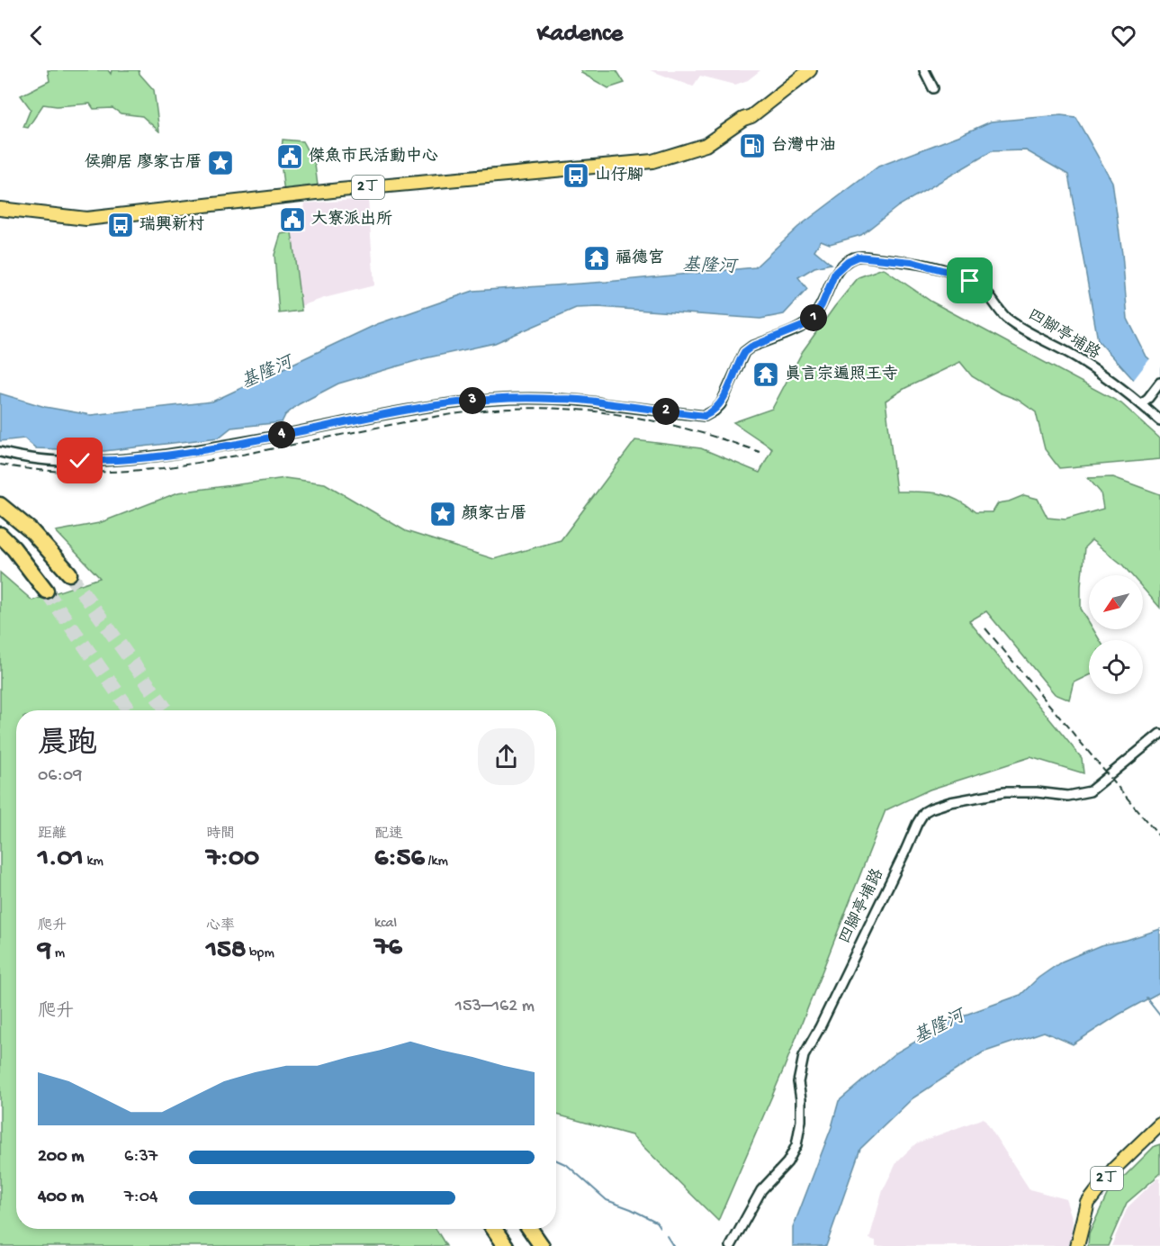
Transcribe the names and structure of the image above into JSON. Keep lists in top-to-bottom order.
{
  "streets": {
    "main road": ["2丁"],
    "street": ["四腳亭埔路"]
  },
  "water": ["基隆河"],
  "places": {
    "fuel station": ["台灣中油"],
    "public building": ["傑魚市民活動中心", "大寮派出所"],
    "place": ["侯卿居 廖家古厝", "顏家古厝"],
    "bus stop": ["山仔腳", "瑞興新村"],
    "temple": ["福德宮", "真言宗遍照王寺"]
  },
  "north": "bottom left",
  "page": {
    "header": "Kadence",
    "pins": [
      "1",
      "3",
      "2",
      "4"
    ],
    "heading": ["晨跑", "06:09"],
    "stats": [
      ["距離", "1.01 km"],
      ["時間", "7:00"],
      ["配速", "6:56 /km"],
      ["爬升", "9 m"],
      ["心率", "158 bpm"],
      ["kcal", "76"]
    ],
    "chart": ["爬升", "153–162 m"],
    "list": [
      {
        "name": "200 m",
        "note": "6:37"
      },
      {
        "name": "400 m",
        "note": "7:04"
      }
    ]
  }
}
